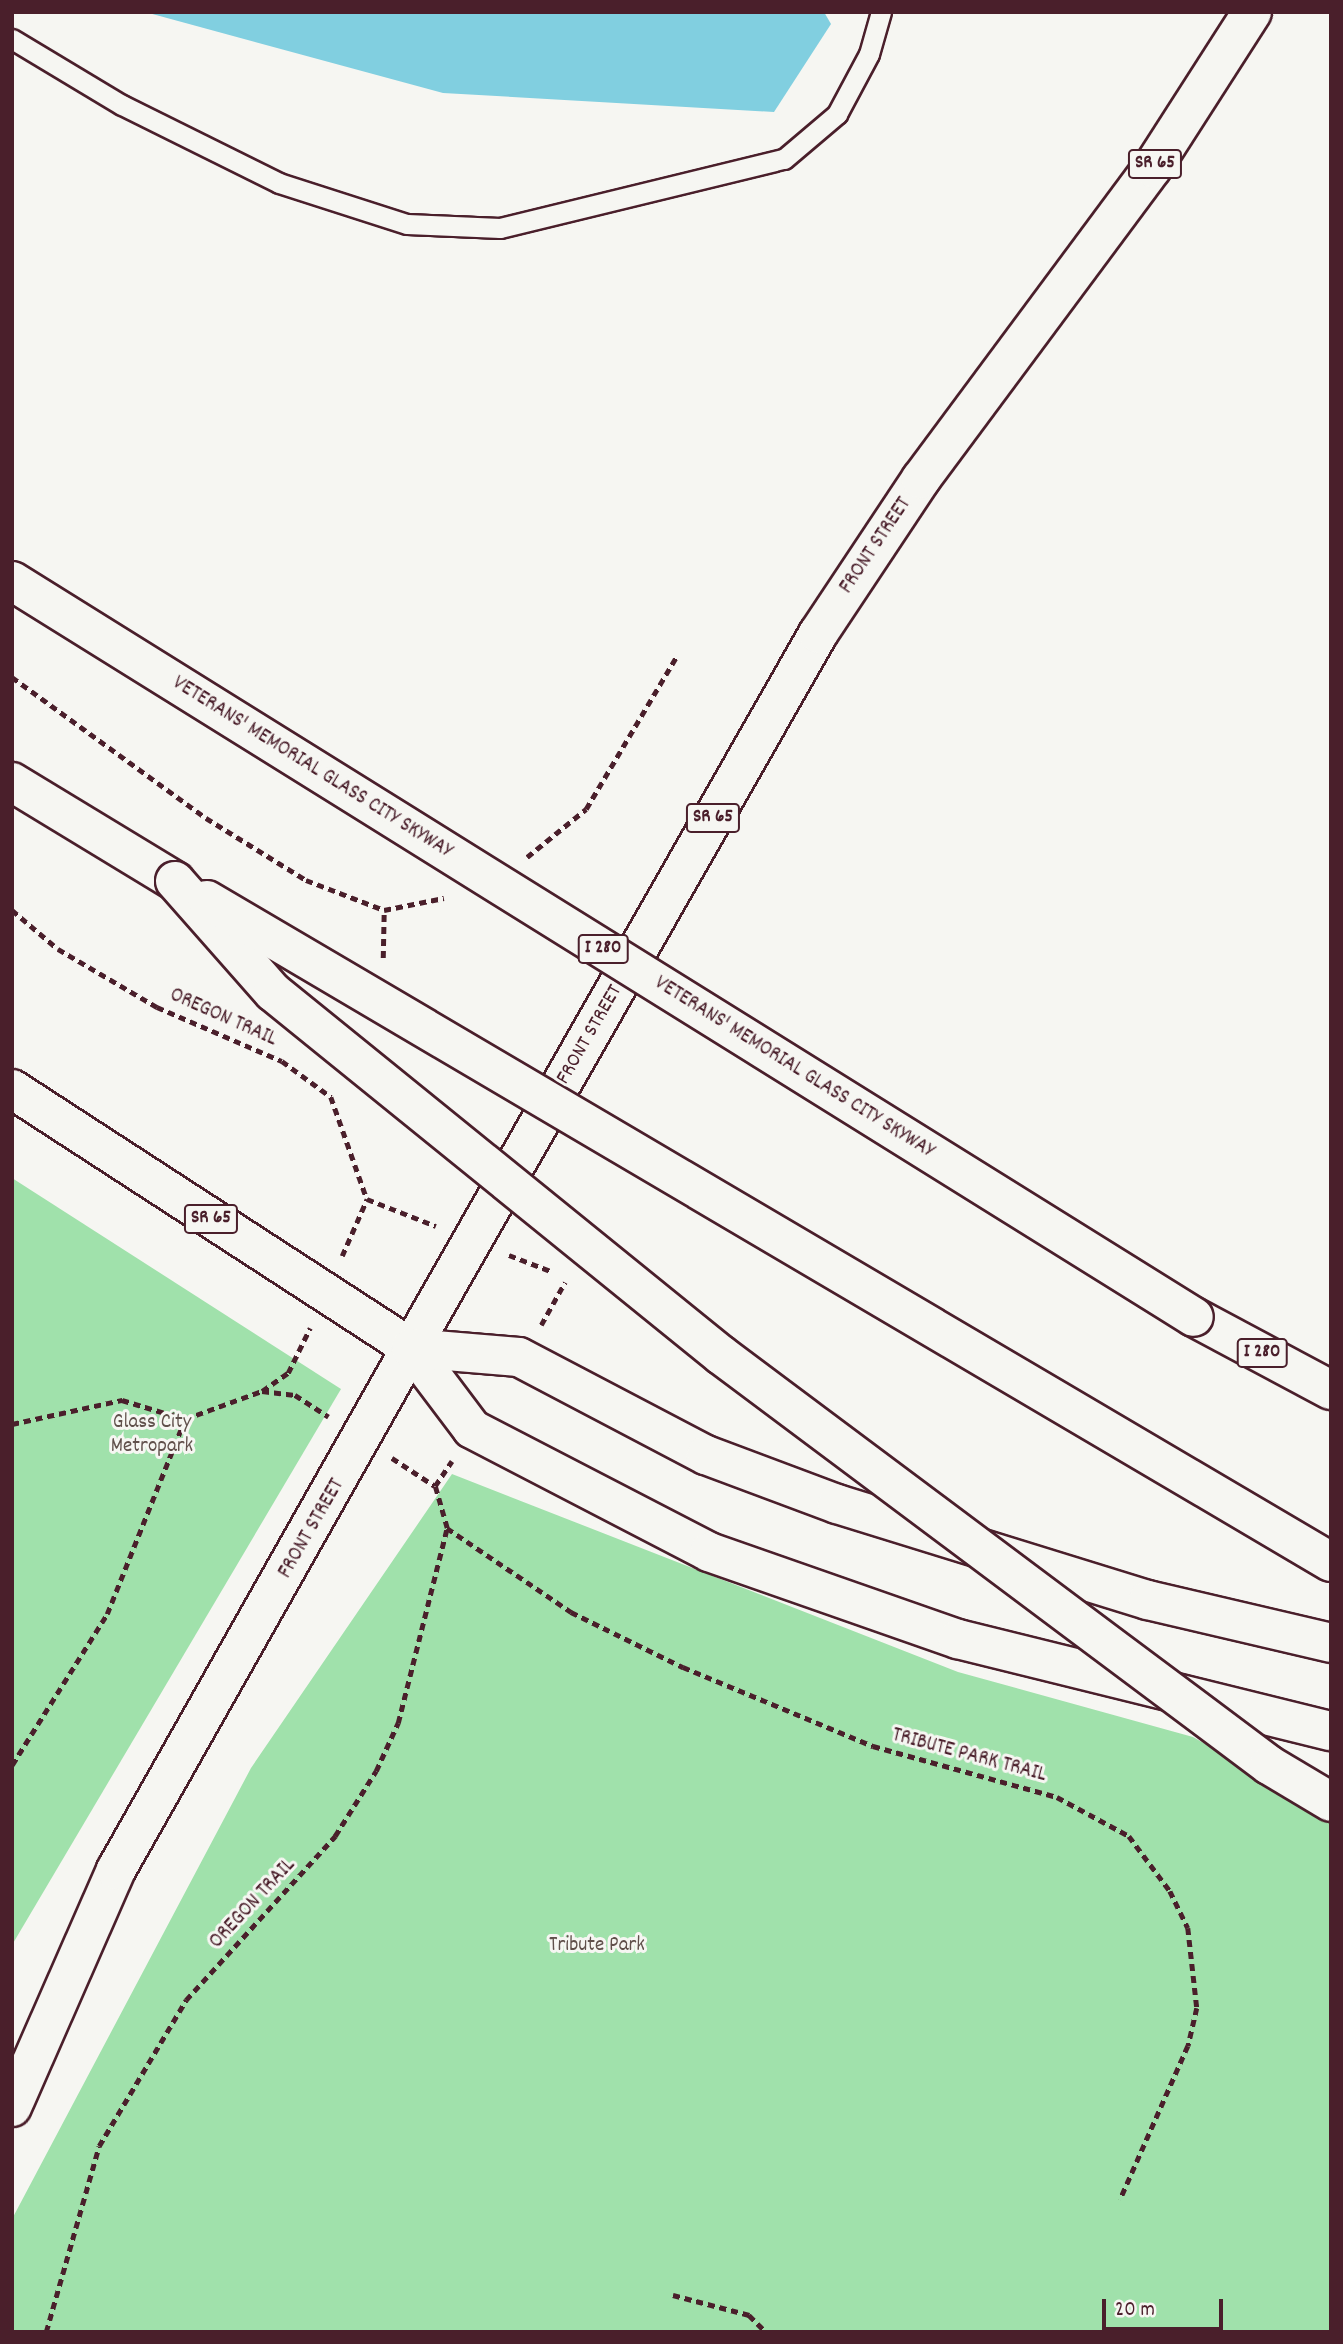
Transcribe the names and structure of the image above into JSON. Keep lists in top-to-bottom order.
{
  "streets": {
    "main road": [
      "SR 65",
      "FRONT STREET",
      "VETERANS' MEMORIAL GLASS CITY SKYWAY",
      "I 280"
    ],
    "path": ["OREGON TRAIL", "TRIBUTE PARK TRAIL"]
  },
  "crossings": [
    ["SR 65", "FRONT STREET"],
    ["OREGON TRAIL", "TRIBUTE PARK TRAIL"]
  ],
  "parks": ["Glass City Metropark", "Tribute Park"],
  "scale_bar": "20 m"
}
